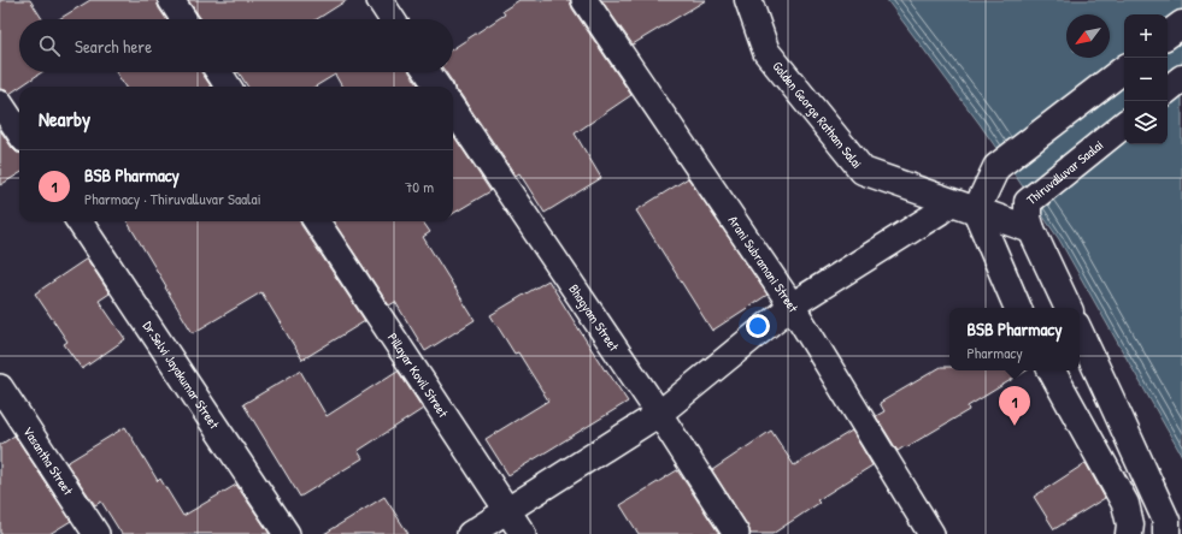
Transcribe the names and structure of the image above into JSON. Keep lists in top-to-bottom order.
{
  "streets": {
    "main road": ["Golden George Ratham Salai", "Thiruvalluvar Saalai"],
    "street": [
      "Arani Subramani Street",
      "Bhagyam Street",
      "Dr.Selvi Jayakumar Street",
      "Pillayar Kovil Street",
      "Vasantha Street"
    ]
  },
  "crossings": [
    ["Golden George Ratham Salai", "Thiruvalluvar Saalai"]
  ],
  "north": "bottom left",
  "page": {
    "map_buttons": ["+", "−"],
    "search": "Search here",
    "heading": "Nearby",
    "list": [
      {
        "mark": "1",
        "name": "BSB Pharmacy",
        "note": "Pharmacy · Thiruvalluvar Saalai",
        "value": "70 m"
      }
    ],
    "popup": ["BSB Pharmacy", "Pharmacy"],
    "pins": "1"
  }
}
